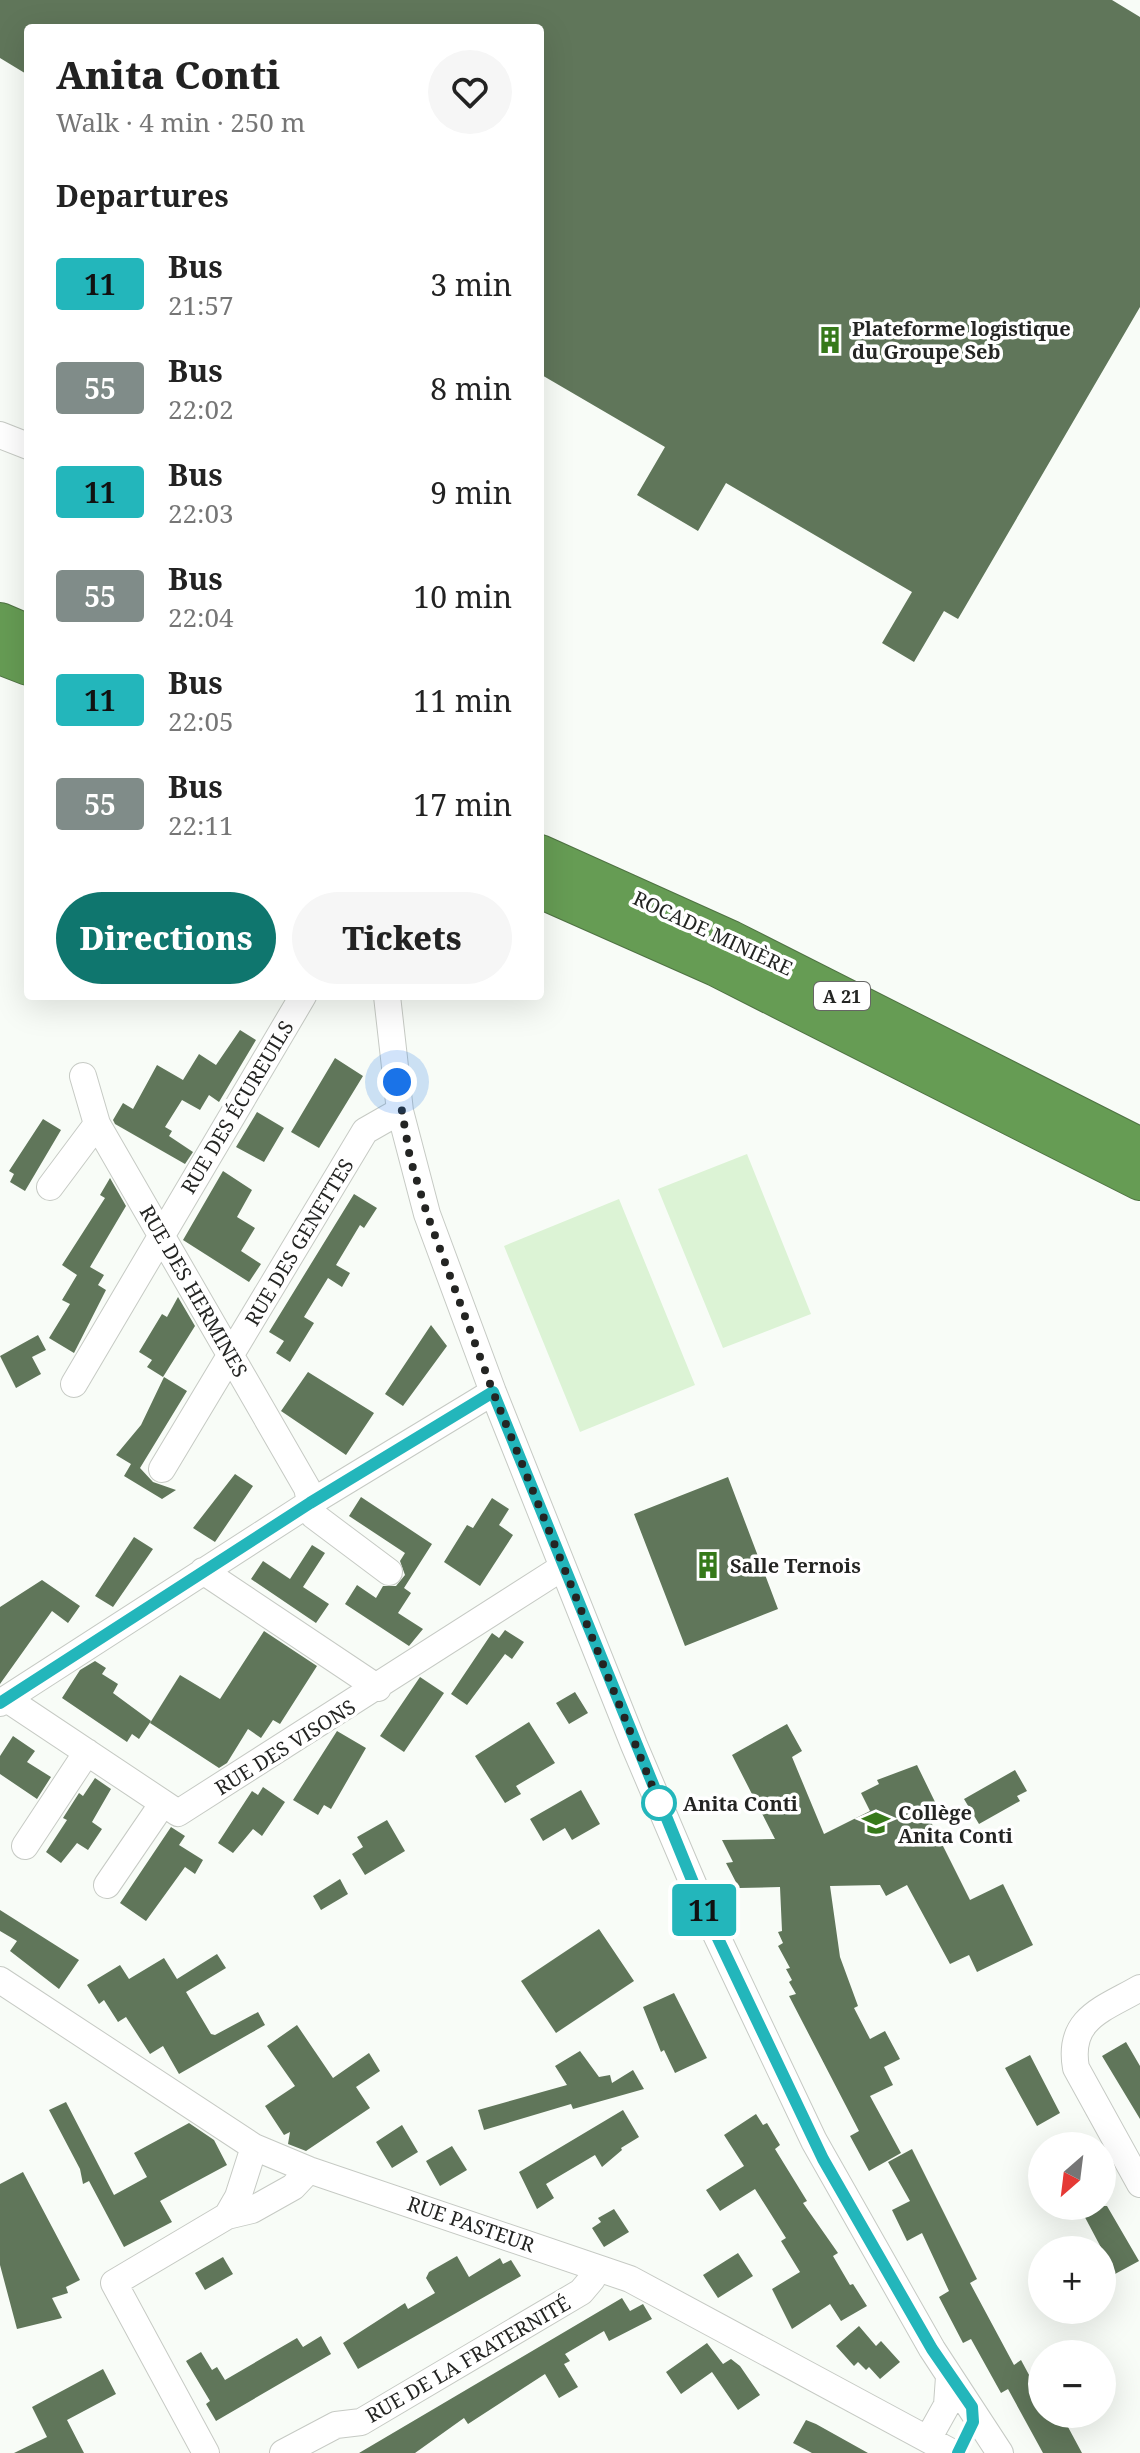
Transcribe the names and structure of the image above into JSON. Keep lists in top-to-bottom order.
{
  "streets": {
    "highway": ["ROCADE MINIÈRE", "A 21"],
    "street": [
      "RUE DES ÉCUREUILS",
      "RUE DES GENETTES",
      "RUE DES HERMINES",
      "RUE DES VISONS",
      "RUE PASTEUR",
      "RUE DE LA FRATERNITÉ"
    ]
  },
  "crossings": [
    ["RUE DES ÉCUREUILS", "RUE DES HERMINES"],
    ["RUE DES GENETTES", "RUE DES HERMINES"],
    ["RUE PASTEUR", "RUE DE LA FRATERNITÉ"]
  ],
  "places": {
    "building": ["Plateforme logistique du Groupe Seb", "Salle Ternois"],
    "other": ["Anita Conti"],
    "school or university": ["Collège Anita Conti"]
  },
  "lines": ["bus line 11"],
  "north": "bottom left",
  "page": {
    "on_map": "11",
    "heading": [
      ["Anita Conti", "Walk · 4 min · 250 m"],
      "Departures"
    ],
    "list": [
      {
        "mark": "11",
        "name": "Bus",
        "note": "21:57",
        "value": "3 min"
      },
      {
        "mark": "55",
        "name": "Bus",
        "note": "22:02",
        "value": "8 min"
      },
      {
        "mark": "11",
        "name": "Bus",
        "note": "22:03",
        "value": "9 min"
      },
      {
        "mark": "55",
        "name": "Bus",
        "note": "22:04",
        "value": "10 min"
      },
      {
        "mark": "11",
        "name": "Bus",
        "note": "22:05",
        "value": "11 min"
      },
      {
        "mark": "55",
        "name": "Bus",
        "note": "22:11",
        "value": "17 min"
      }
    ],
    "buttons": ["Directions", "Tickets"],
    "map_buttons": ["+", "−"]
  }
}
